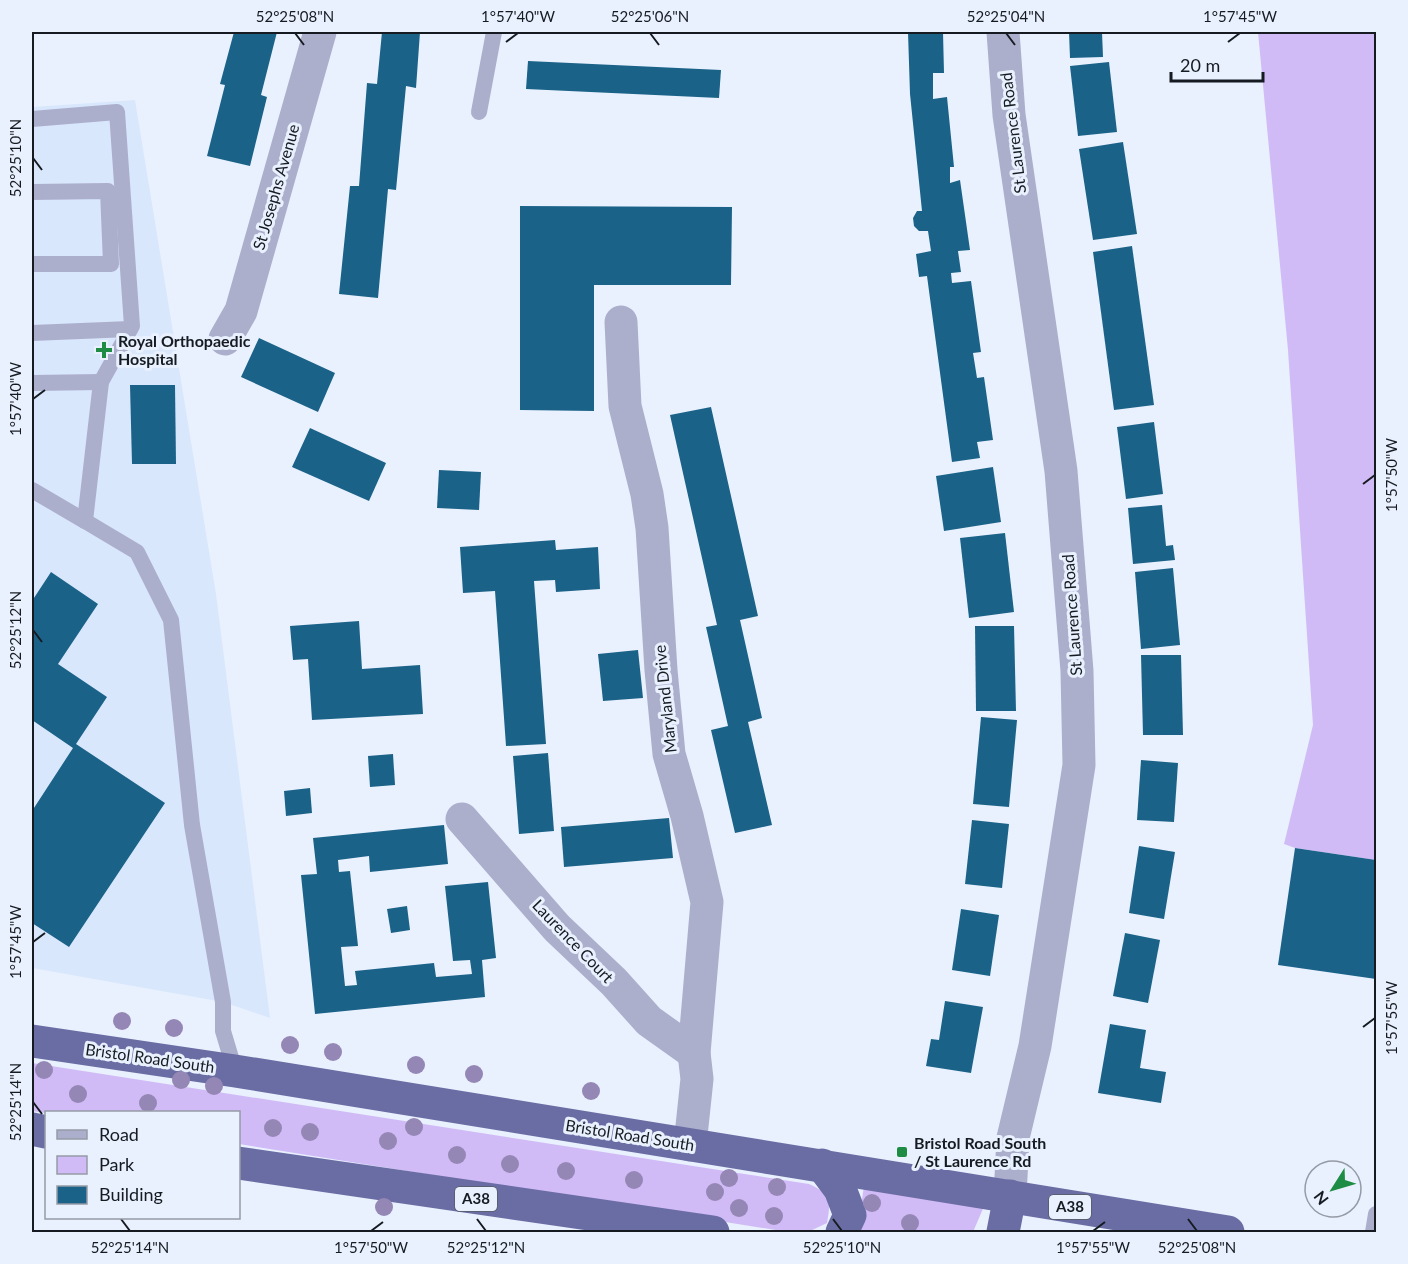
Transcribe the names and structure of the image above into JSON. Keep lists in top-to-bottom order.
{
  "streets": {
    "highway": ["Bristol Road South", "A38"],
    "street": [
      "St Laurence Road",
      "St Josephs Avenue",
      "Maryland Drive",
      "Laurence Court"
    ]
  },
  "crossings": [
    ["St Laurence Road", "Bristol Road South"],
    ["Maryland Drive", "Laurence Court"],
    ["Maryland Drive", "Bristol Road South"]
  ],
  "places": {
    "health": ["Royal Orthopaedic Hospital"],
    "transit": ["Bristol Road South / St Laurence Rd"]
  },
  "legend": ["Road", "Park", "Building"],
  "scale_bar": "20 m",
  "north": "bottom left",
  "coordinates": [
    "52°25'08\"N",
    "1°57'40\"W",
    "52°25'06\"N",
    "52°25'04\"N",
    "1°57'45\"W",
    "52°25'10\"N",
    "1°57'50\"W",
    "52°25'12\"N",
    "1°57'55\"W",
    "52°25'14\"N"
  ]
}
